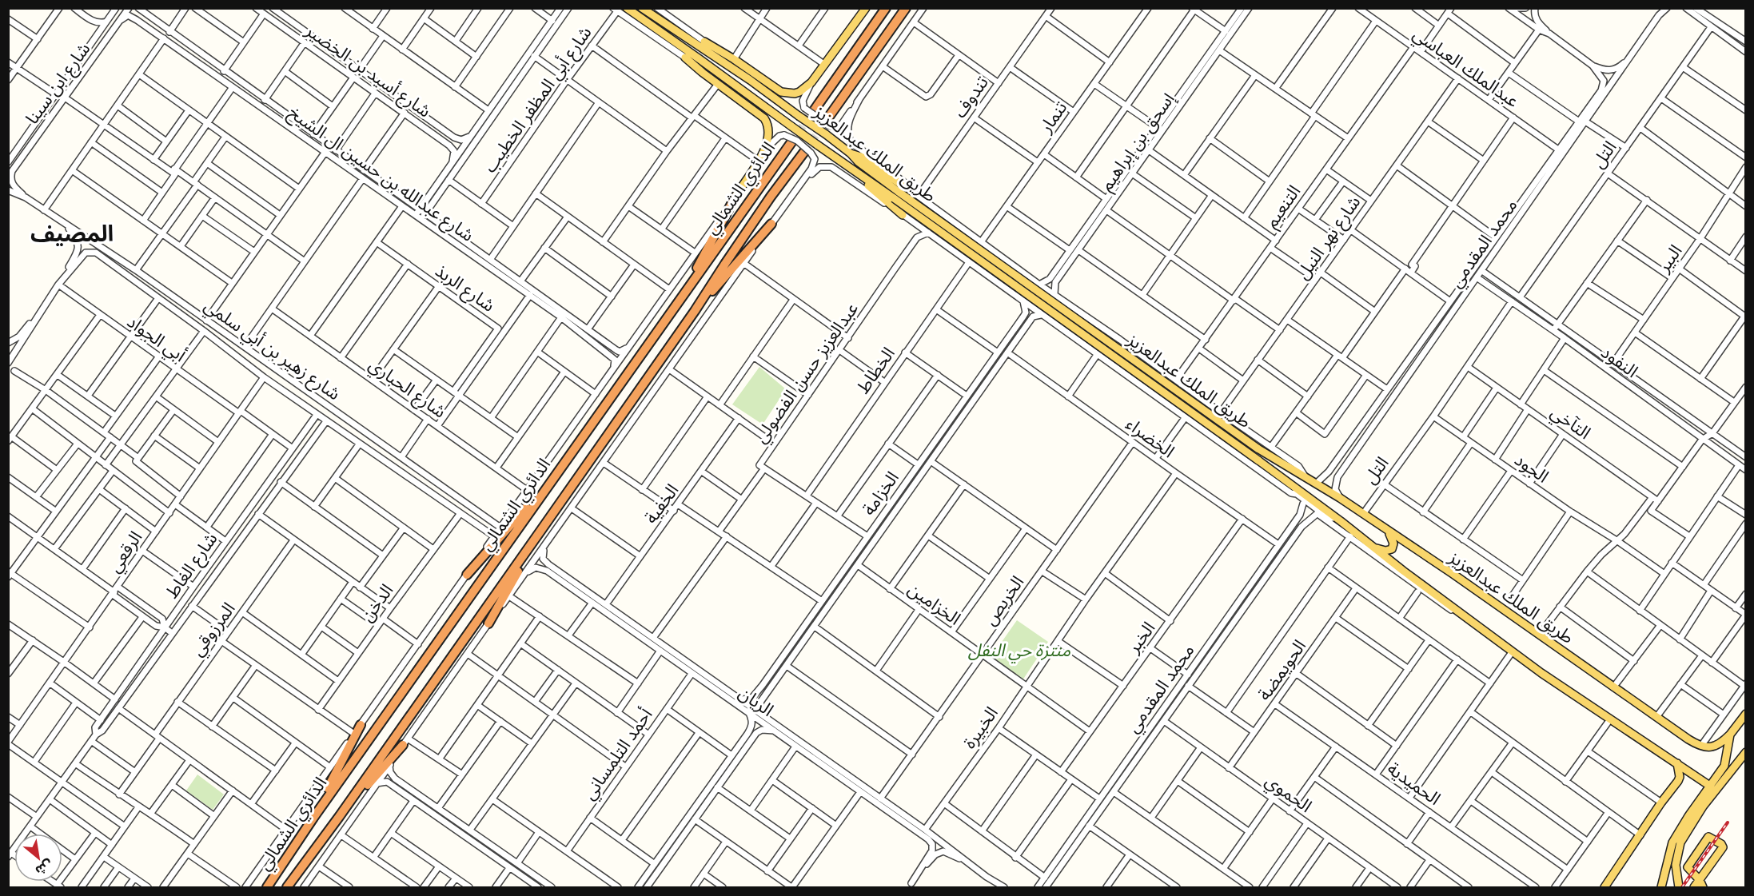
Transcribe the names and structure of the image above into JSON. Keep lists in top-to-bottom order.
{
  "streets": {
    "highway": ["الدائري الشمالي"],
    "main road": ["طريق الملك عبدالعزيز"],
    "street": [
      "عبدالملك العباسي",
      "شارع أسيد بن الخضير",
      "شارع ابن سينا",
      "تندوف",
      "شارع أبي المظفر الخطيب",
      "تنمار",
      "إسحق بن إبراهيم",
      "التل",
      "شارع عبدالله بن حسين ال الشيخ",
      "التنعيم",
      "شارع نهر النيل",
      "محمد المقدمي",
      "البير",
      "شارع الربذ",
      "أبي الجواد",
      "شارع زهير بن أبي سلمي",
      "النفود",
      "الخطاط",
      "عبدالعزيز حسن الفضولي",
      "شارع الحباري",
      "التآخي",
      "الخضراء",
      "الجود",
      "الخزامة",
      "الخفية",
      "الرقعي",
      "شارع الغاط",
      "الخريص",
      "الدخن",
      "الخزامين",
      "المرزوقي",
      "الخبر",
      "الحويمضة",
      "الريان",
      "الخبيرة",
      "أحمد التلمساني",
      "الحميدية",
      "الحموي"
    ]
  },
  "crossings": [
    ["عبدالملك العباسي", "التنعيم"],
    ["عبدالملك العباسي", "شارع نهر النيل"],
    ["عبدالملك العباسي", "محمد المقدمي"],
    ["شارع ابن سينا", "شارع زهير بن أبي سلمي"],
    ["طريق الملك عبدالعزيز", "التل"],
    ["طريق الملك عبدالعزيز", "محمد المقدمي"],
    ["التل", "النفود"],
    ["التل", "التآخي"],
    ["التل", "الجود"],
    ["الدائري الشمالي", "شارع زهير بن أبي سلمي"],
    ["الدائري الشمالي", "شارع الحباري"],
    ["محمد المقدمي", "النفود"],
    ["محمد المقدمي", "الخضراء"],
    ["محمد المقدمي", "الحموي"],
    ["البير", "النفود"],
    ["أبي الجواد", "شارع زهير بن أبي سلمي"],
    ["أبي الجواد", "الرقعي"],
    ["أبي الجواد", "شارع الغاط"],
    ["شارع زهير بن أبي سلمي", "الرقعي"],
    ["شارع زهير بن أبي سلمي", "شارع الغاط"],
    ["شارع زهير بن أبي سلمي", "الدخن"],
    ["الخضراء", "الخزامة"],
    ["الخضراء", "الخريص"],
    ["الخضراء", "الخبر"],
    ["الخزامة", "الخزامين"],
    ["الخزامة", "الريان"],
    ["الخفية", "الريان"],
    ["الخريص", "الخزامين"],
    ["الخريص", "الريان"],
    ["الخزامين", "الخبر"],
    ["الخزامين", "الخبيرة"],
    ["الحويمضة", "الحميدية"],
    ["الحويمضة", "الحموي"],
    ["الريان", "الخبيرة"],
    ["الريان", "أحمد التلمساني"]
  ],
  "districts": ["المصيف"],
  "parks": ["منتزة حي النفل"],
  "north": "bottom right"
}
